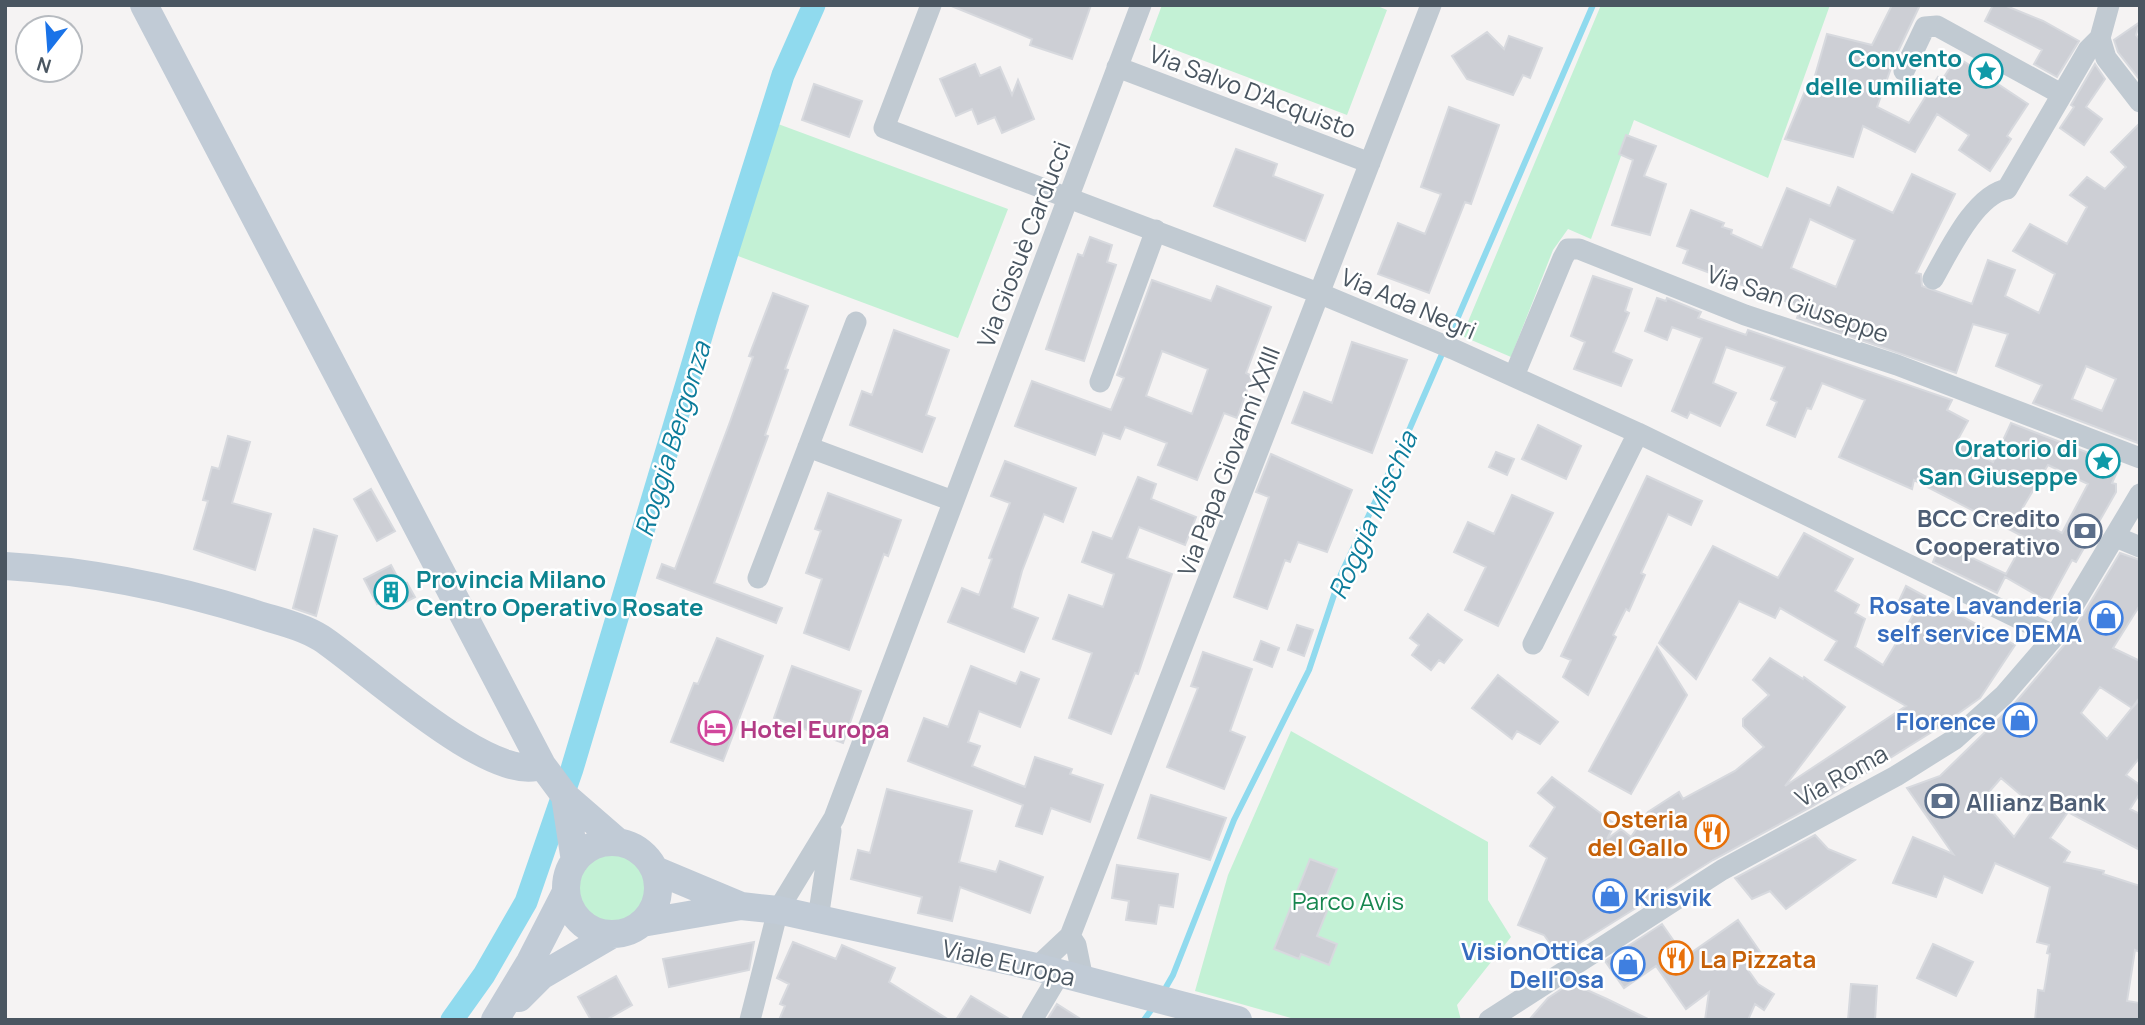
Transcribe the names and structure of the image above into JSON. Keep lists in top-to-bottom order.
{
  "streets": {
    "street": [
      "Via Salvo D'Acquisto",
      "Via Giosuè Carducci",
      "Via Ada Negri",
      "Via San Giuseppe",
      "Via Papa Giovanni XXIII",
      "Via Roma",
      "Viale Europa"
    ]
  },
  "crossings": [
    ["Via Salvo D'Acquisto", "Via Giosuè Carducci"],
    ["Via Salvo D'Acquisto", "Via Papa Giovanni XXIII"],
    ["Via Giosuè Carducci", "Via Ada Negri"],
    ["Via Giosuè Carducci", "Viale Europa"],
    ["Via Ada Negri", "Via San Giuseppe"],
    ["Via Ada Negri", "Via Papa Giovanni XXIII"],
    ["Via Ada Negri", "Via Roma"]
  ],
  "water": ["Roggia Bergonza", "Roggia Mischia"],
  "parks": ["Parco Avis"],
  "places": {
    "place": ["Convento delle umiliate", "Oratorio di San Giuseppe"],
    "bank": ["BCC Credito Cooperativo", "Allianz Bank"],
    "building": ["Provincia Milano Centro Operativo Rosate"],
    "shop": [
      "Rosate Lavanderia self service DEMA",
      "Florence",
      "Krisvik",
      "VisionOttica Dell'Osa"
    ],
    "hotel": ["Hotel Europa"],
    "restaurant": ["Osteria del Gallo", "La Pizzata"]
  },
  "north": "bottom"
}
